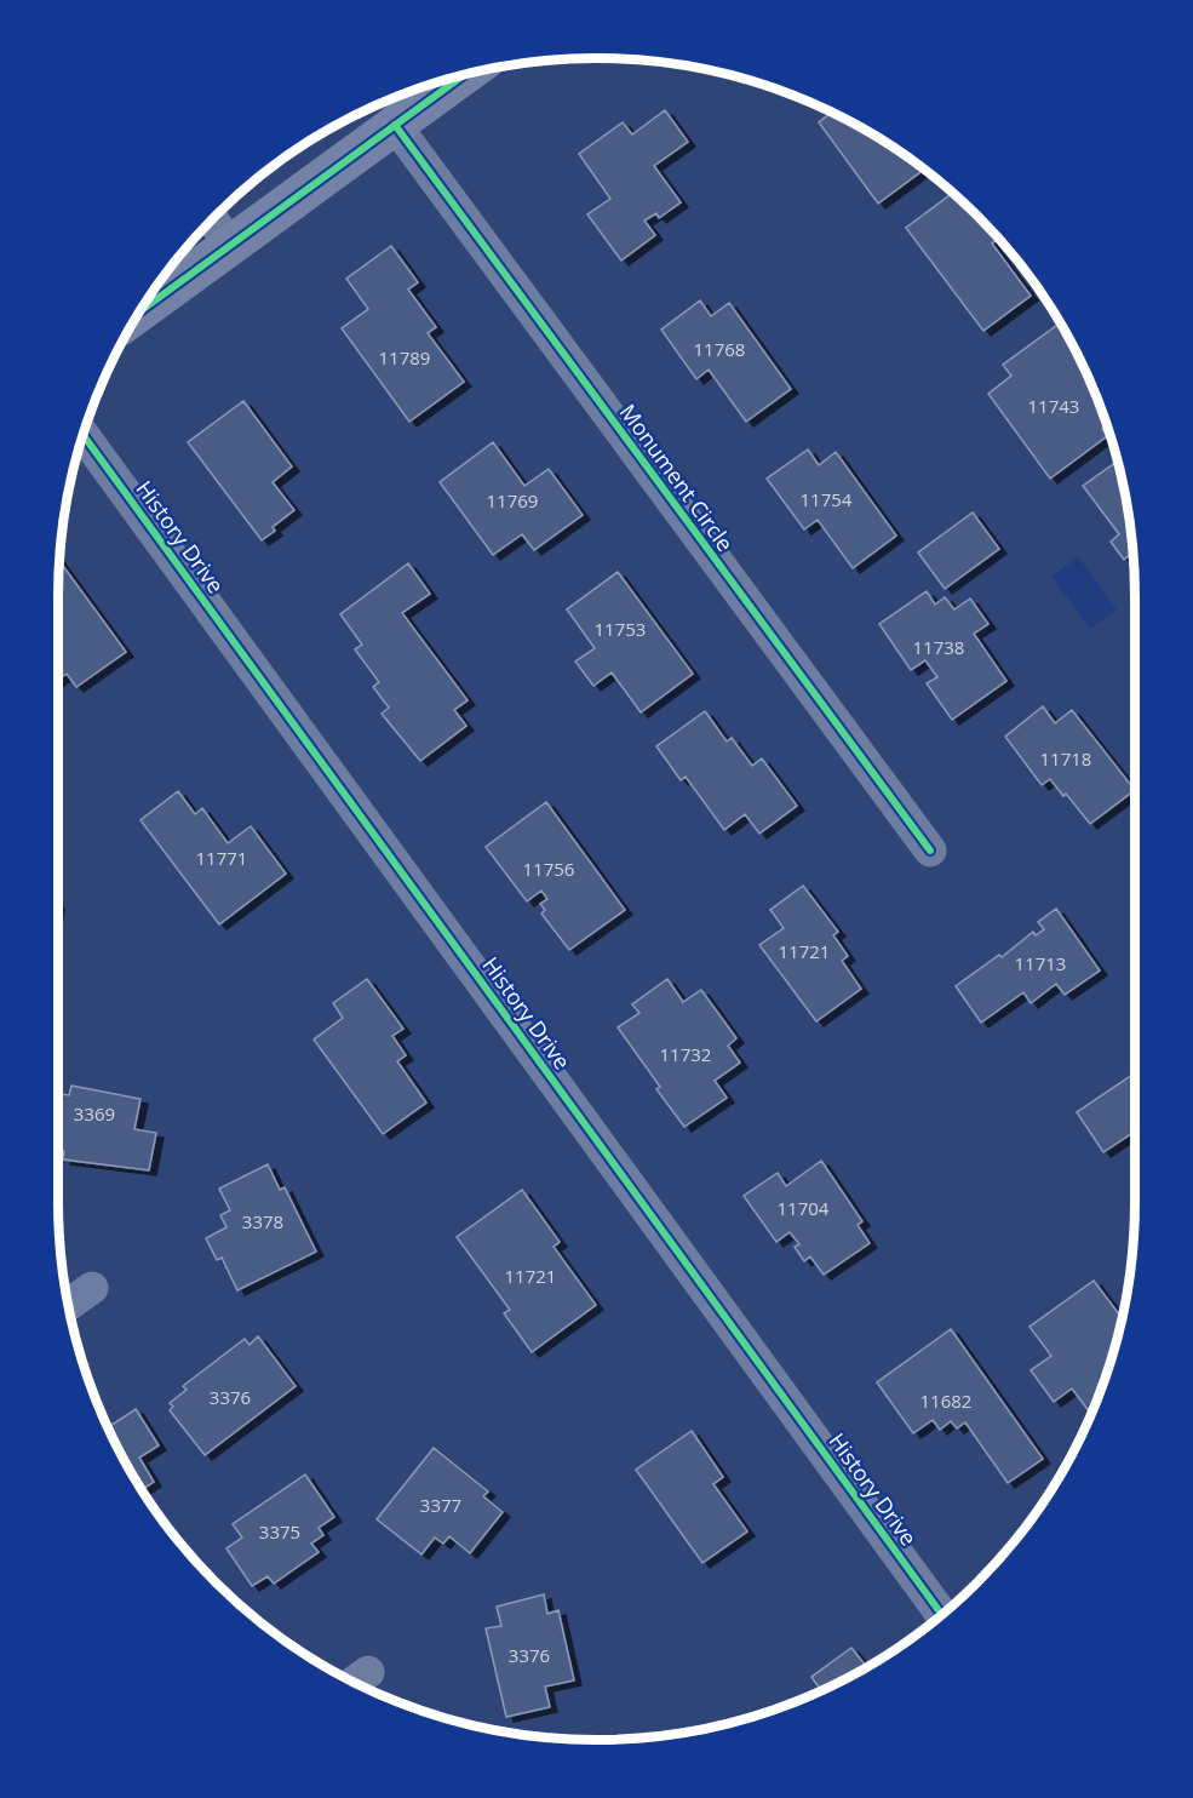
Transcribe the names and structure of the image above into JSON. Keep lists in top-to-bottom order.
{
  "streets": {
    "street": ["Monument Circle", "History Drive"]
  },
  "house_numbers": [
    "11768",
    "11789",
    "11743",
    "11754",
    "11769",
    "11753",
    "11738",
    "11718",
    "11771",
    "11756",
    "11721",
    "11713",
    "11732",
    "3369",
    "11704",
    "3378",
    "11721",
    "3376",
    "11682",
    "3377",
    "3375",
    "3376"
  ]
}
